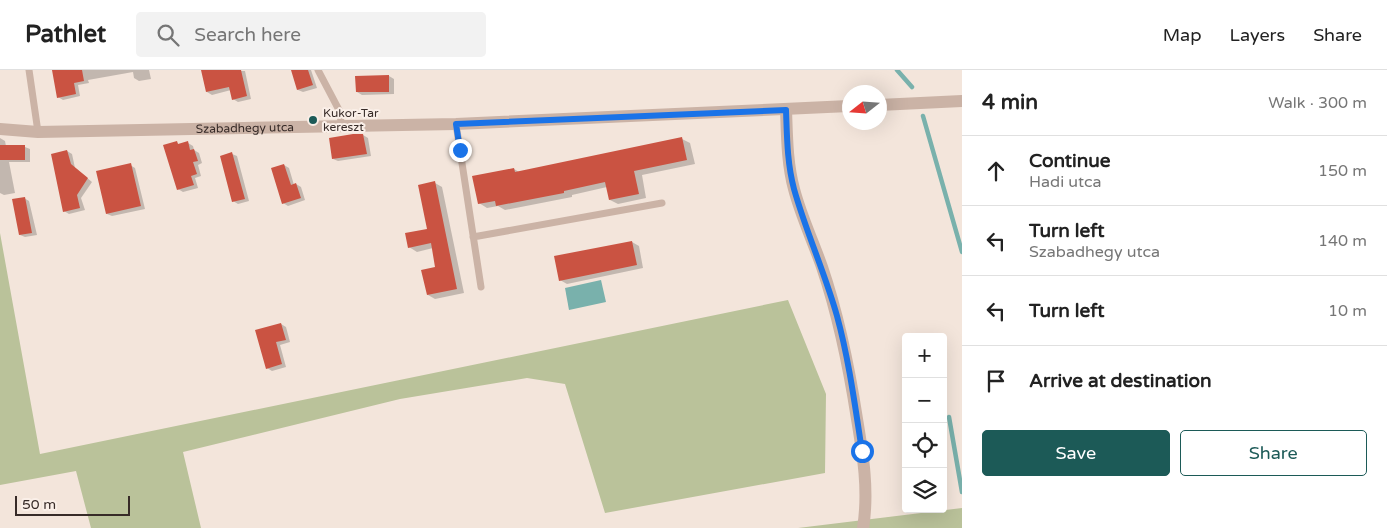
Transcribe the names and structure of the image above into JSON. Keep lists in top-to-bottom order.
{
  "streets": {
    "street": ["Szabadhegy utca"]
  },
  "places": ["Kukor-Tar kereszt"],
  "scale_bar": "50 m",
  "north": "left",
  "page": {
    "header": "Pathlet",
    "search": "Search here",
    "nav": ["Map", "Layers", "Share"],
    "heading": ["4 min", "Walk · 300 m"],
    "list": [
      ["Continue", "Hadi utca", "150 m"],
      ["Turn left", "Szabadhegy utca", "140 m"],
      ["Turn left", "10 m"],
      "Arrive at destination"
    ],
    "map_buttons": ["+", "−"],
    "buttons": ["Save", "Share"],
    "scale": "50 m"
  }
}
